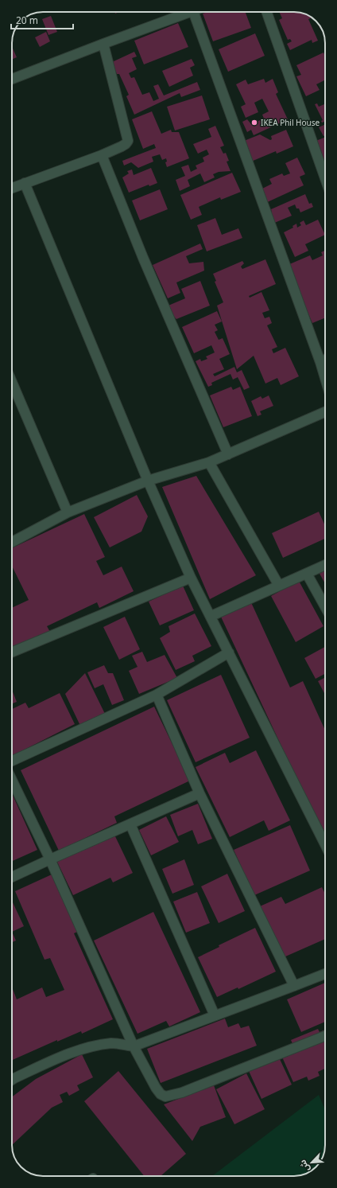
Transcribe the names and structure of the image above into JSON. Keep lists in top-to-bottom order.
{
  "places": ["IKEA Phil House"],
  "scale_bar": "20 m",
  "north": "bottom left"
}
